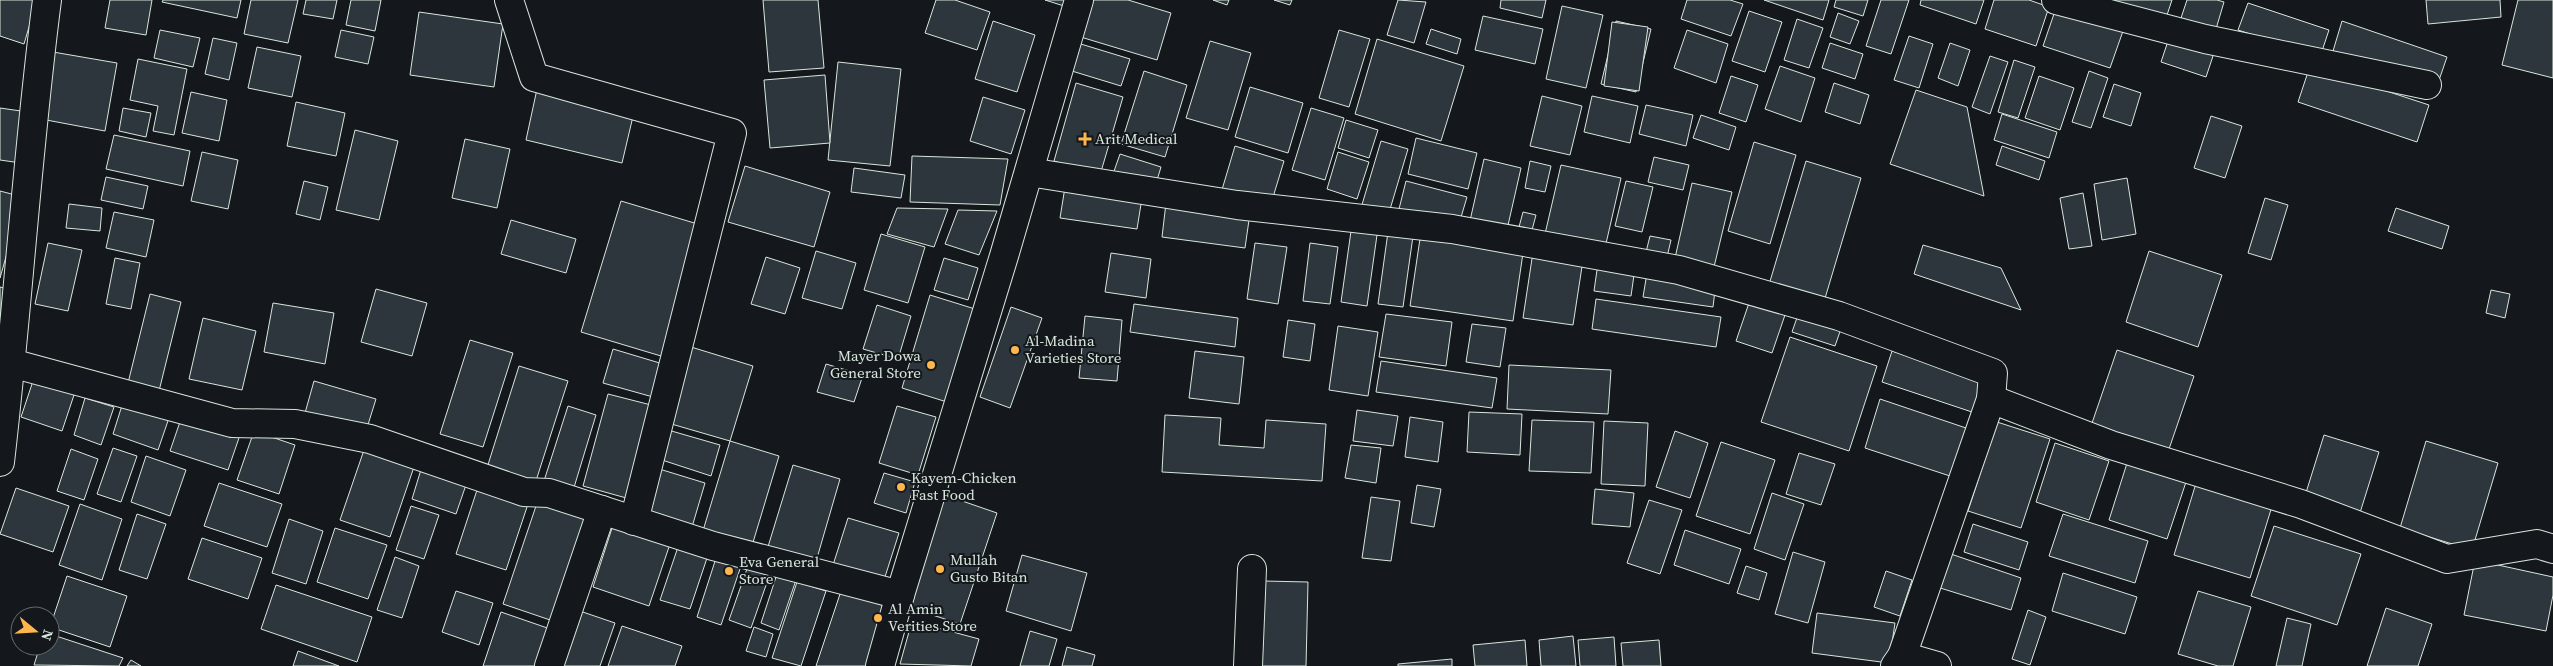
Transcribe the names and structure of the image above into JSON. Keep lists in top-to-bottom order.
{
  "places": {
    "health": ["Arit Medical"],
    "other": [
      "Al-Madina Varieties Store",
      "Mayer Dowa General Store",
      "Kayem-Chicken Fast Food",
      "Mullah Gusto Bitan",
      "Eva General Store",
      "Al Amin Verities Store"
    ]
  },
  "north": "right"
}
